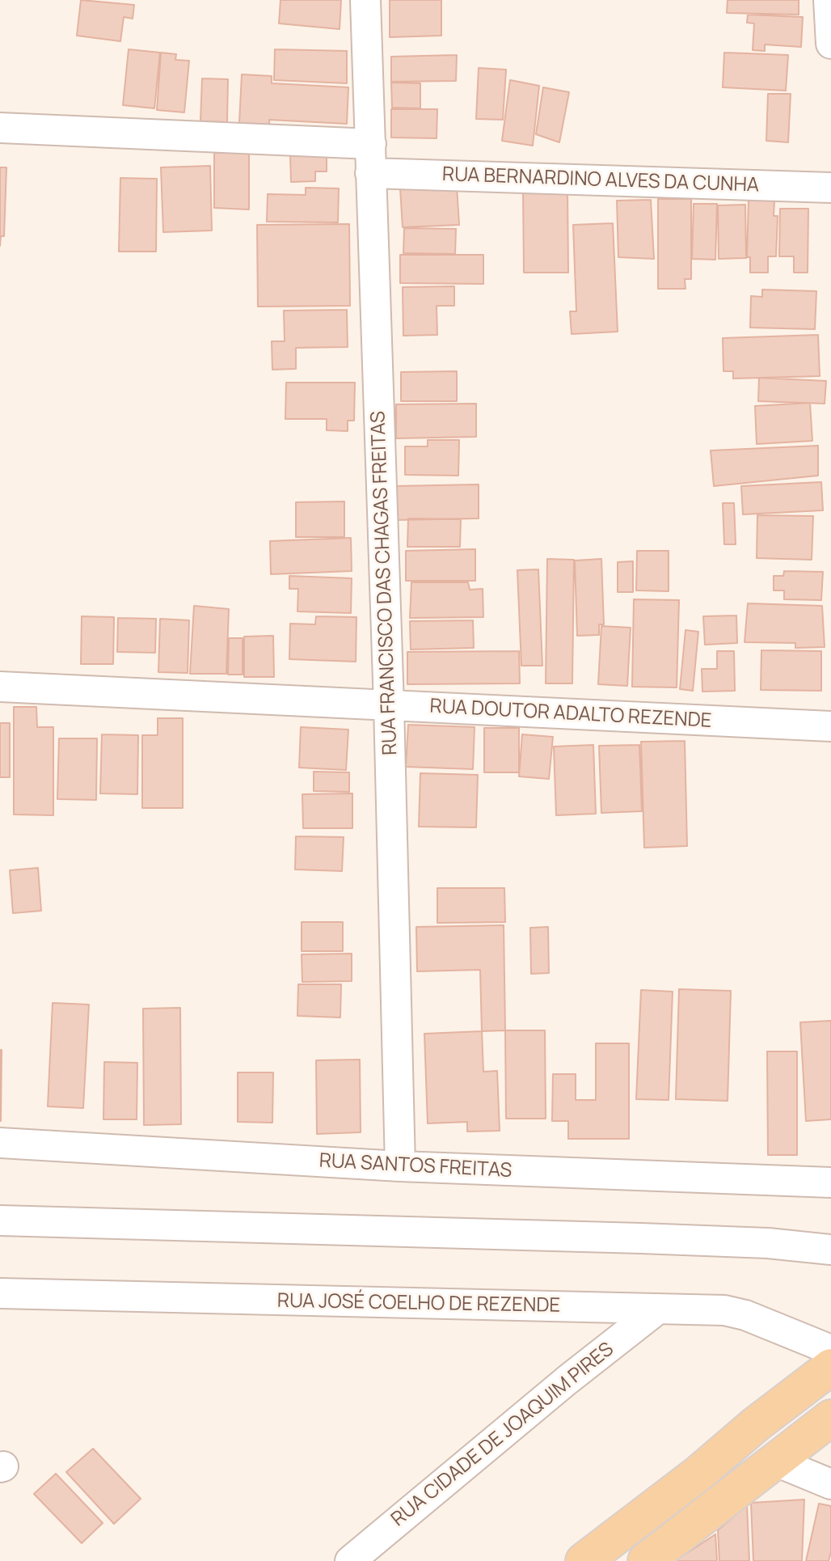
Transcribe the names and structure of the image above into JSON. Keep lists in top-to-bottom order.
{
  "streets": {
    "street": [
      "RUA BERNARDINO ALVES DA CUNHA",
      "RUA FRANCISCO DAS CHAGAS FREITAS",
      "RUA DOUTOR ADALTO REZENDE",
      "RUA SANTOS FREITAS",
      "RUA JOSÉ COELHO DE REZENDE",
      "RUA CIDADE DE JOAQUIM PIRES"
    ]
  },
  "crossings": [
    ["RUA BERNARDINO ALVES DA CUNHA", "RUA FRANCISCO DAS CHAGAS FREITAS"],
    ["RUA FRANCISCO DAS CHAGAS FREITAS", "RUA DOUTOR ADALTO REZENDE"],
    ["RUA FRANCISCO DAS CHAGAS FREITAS", "RUA SANTOS FREITAS"],
    ["RUA JOSÉ COELHO DE REZENDE", "RUA CIDADE DE JOAQUIM PIRES"]
  ]
}
